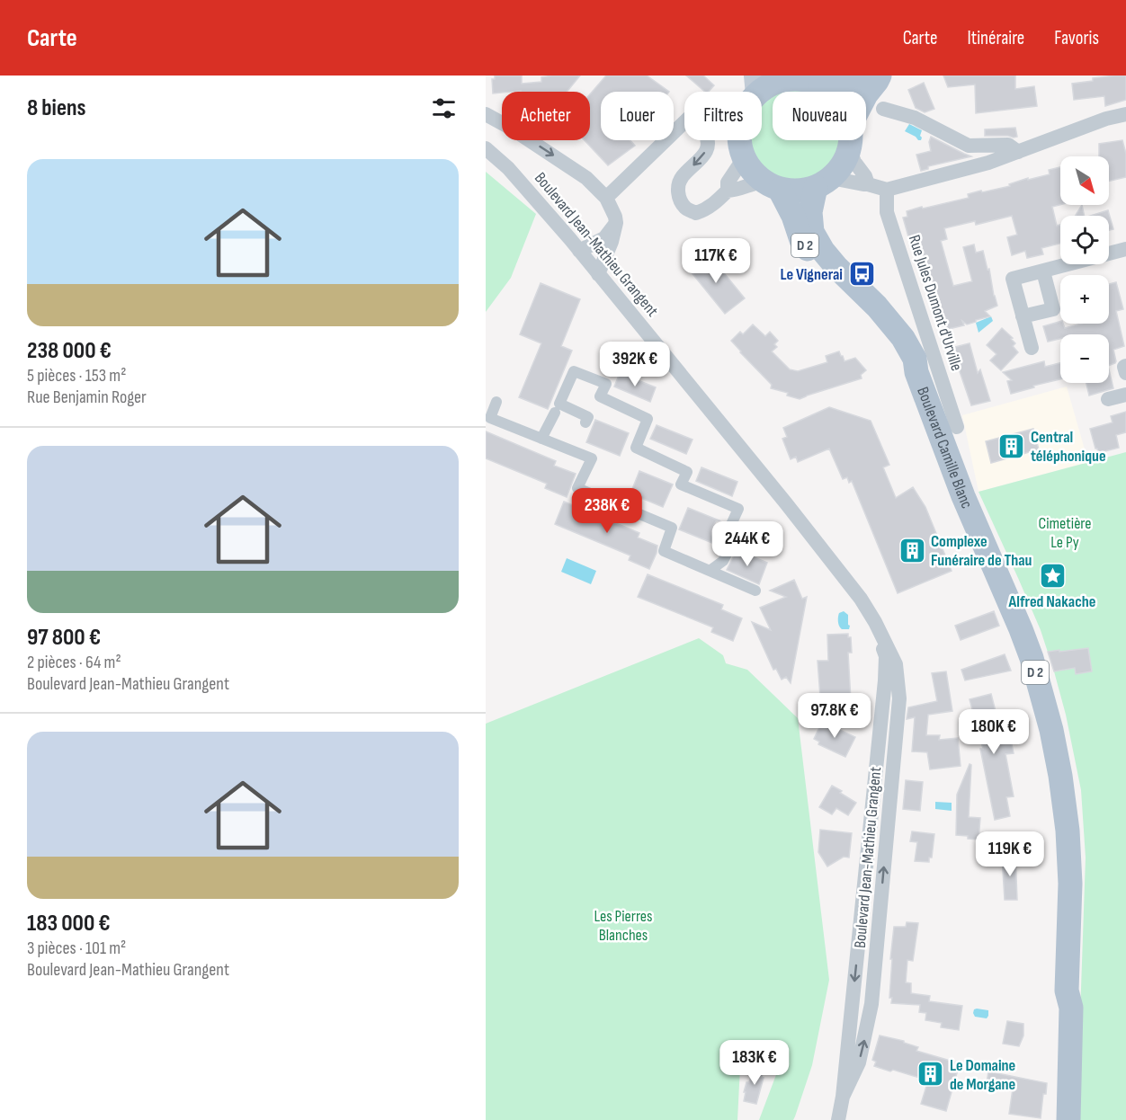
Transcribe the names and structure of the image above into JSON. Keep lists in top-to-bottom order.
{
  "streets": {
    "main road": ["D 2", "Boulevard Camille Blanc"],
    "street": ["Boulevard Jean-Mathieu Grangent", "Rue Jules Dumont d'Urville"]
  },
  "parks": ["Cimetière Le Py", "Les Pierres Blanches"],
  "places": {
    "bus stop": ["Le Vignerai"],
    "building": ["Central téléphonique", "Complexe Funéraire de Thau", "Le Domaine de Morgane"],
    "place": ["Alfred Nakache"]
  },
  "north": "bottom right",
  "page": {
    "header": "Carte",
    "nav": ["Carte", "Itinéraire", "Favoris"],
    "heading": "8 biens",
    "chip": [
      "Acheter",
      "Louer",
      "Filtres",
      "Nouveau"
    ],
    "list": [
      {
        "name": "238 000 €",
        "note": "5 pièces · 153 m² · Rue Benjamin Roger"
      },
      {
        "name": "97 800 €",
        "note": "2 pièces · 64 m² · Boulevard Jean-Mathieu Grangent"
      },
      {
        "name": "183 000 €",
        "note": "3 pièces · 101 m² · Boulevard Jean-Mathieu Grangent"
      }
    ],
    "map_buttons": ["+", "−"],
    "price": [
      "117K €",
      "392K €",
      "238K €",
      "244K €",
      "97.8K €",
      "180K €",
      "119K €",
      "183K €"
    ]
  }
}
